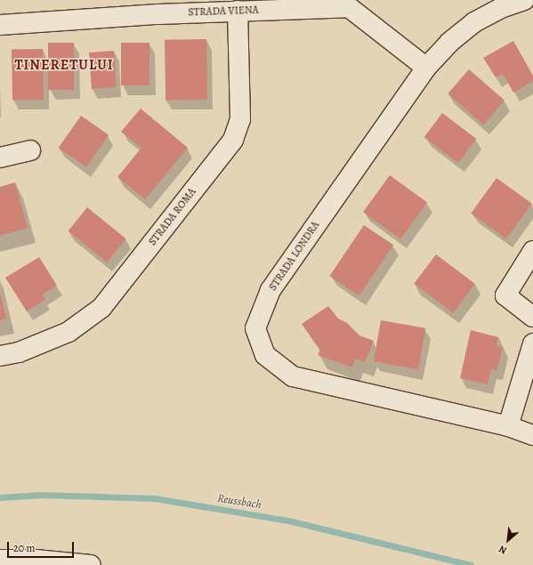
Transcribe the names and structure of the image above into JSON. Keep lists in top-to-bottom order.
{
  "streets": {
    "street": ["STRADA VIENA", "STRADA ROMA", "STRADA LONDRA"]
  },
  "crossings": [
    ["STRADA VIENA", "STRADA ROMA"],
    ["STRADA VIENA", "STRADA LONDRA"]
  ],
  "districts": ["TINERETULUI"],
  "water": ["Reussbach"],
  "scale_bar": "20 m",
  "north": "bottom left"
}
